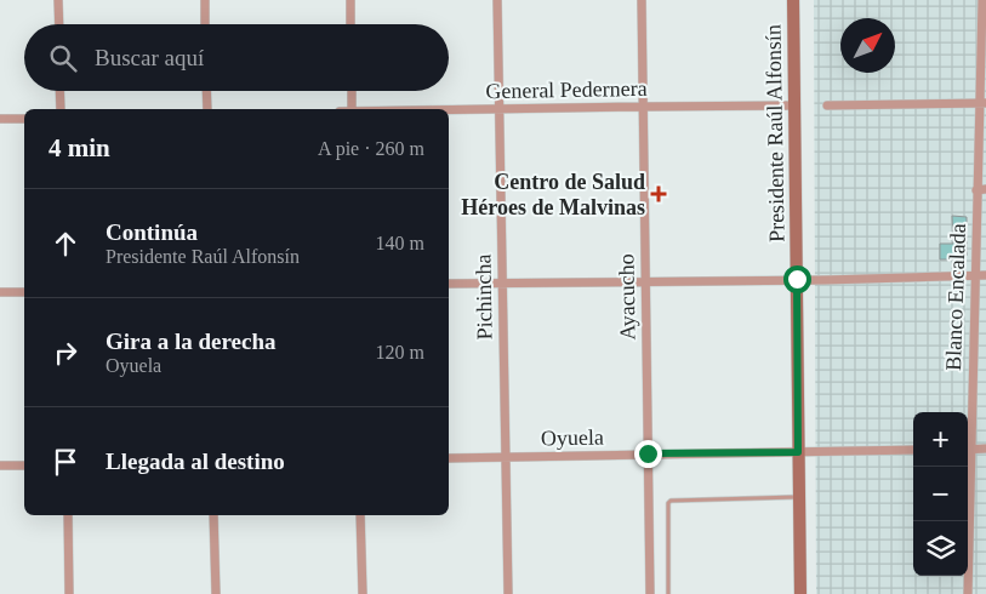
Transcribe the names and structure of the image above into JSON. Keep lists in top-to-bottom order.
{
  "streets": {
    "main road": ["Presidente Raúl Alfonsín"],
    "street": [
      "General Pedernera",
      "Pichincha",
      "Ayacucho",
      "Blanco Encalada",
      "Oyuela"
    ]
  },
  "crossings": [
    ["General Pedernera", "Presidente Raúl Alfonsín"],
    ["General Pedernera", "Pichincha"],
    ["General Pedernera", "Ayacucho"],
    ["Presidente Raúl Alfonsín", "Oyuela"],
    ["Pichincha", "Oyuela"],
    ["Ayacucho", "Oyuela"]
  ],
  "places": {
    "health": ["Centro de Salud Héroes de Malvinas"]
  },
  "north": "top right",
  "page": {
    "search": "Buscar aquí",
    "heading": ["4 min", "A pie · 260 m"],
    "list": [
      ["Continúa", "Presidente Raúl Alfonsín", "140 m"],
      ["Gira a la derecha", "Oyuela", "120 m"],
      "Llegada al destino"
    ],
    "map_buttons": ["+", "−"]
  }
}
